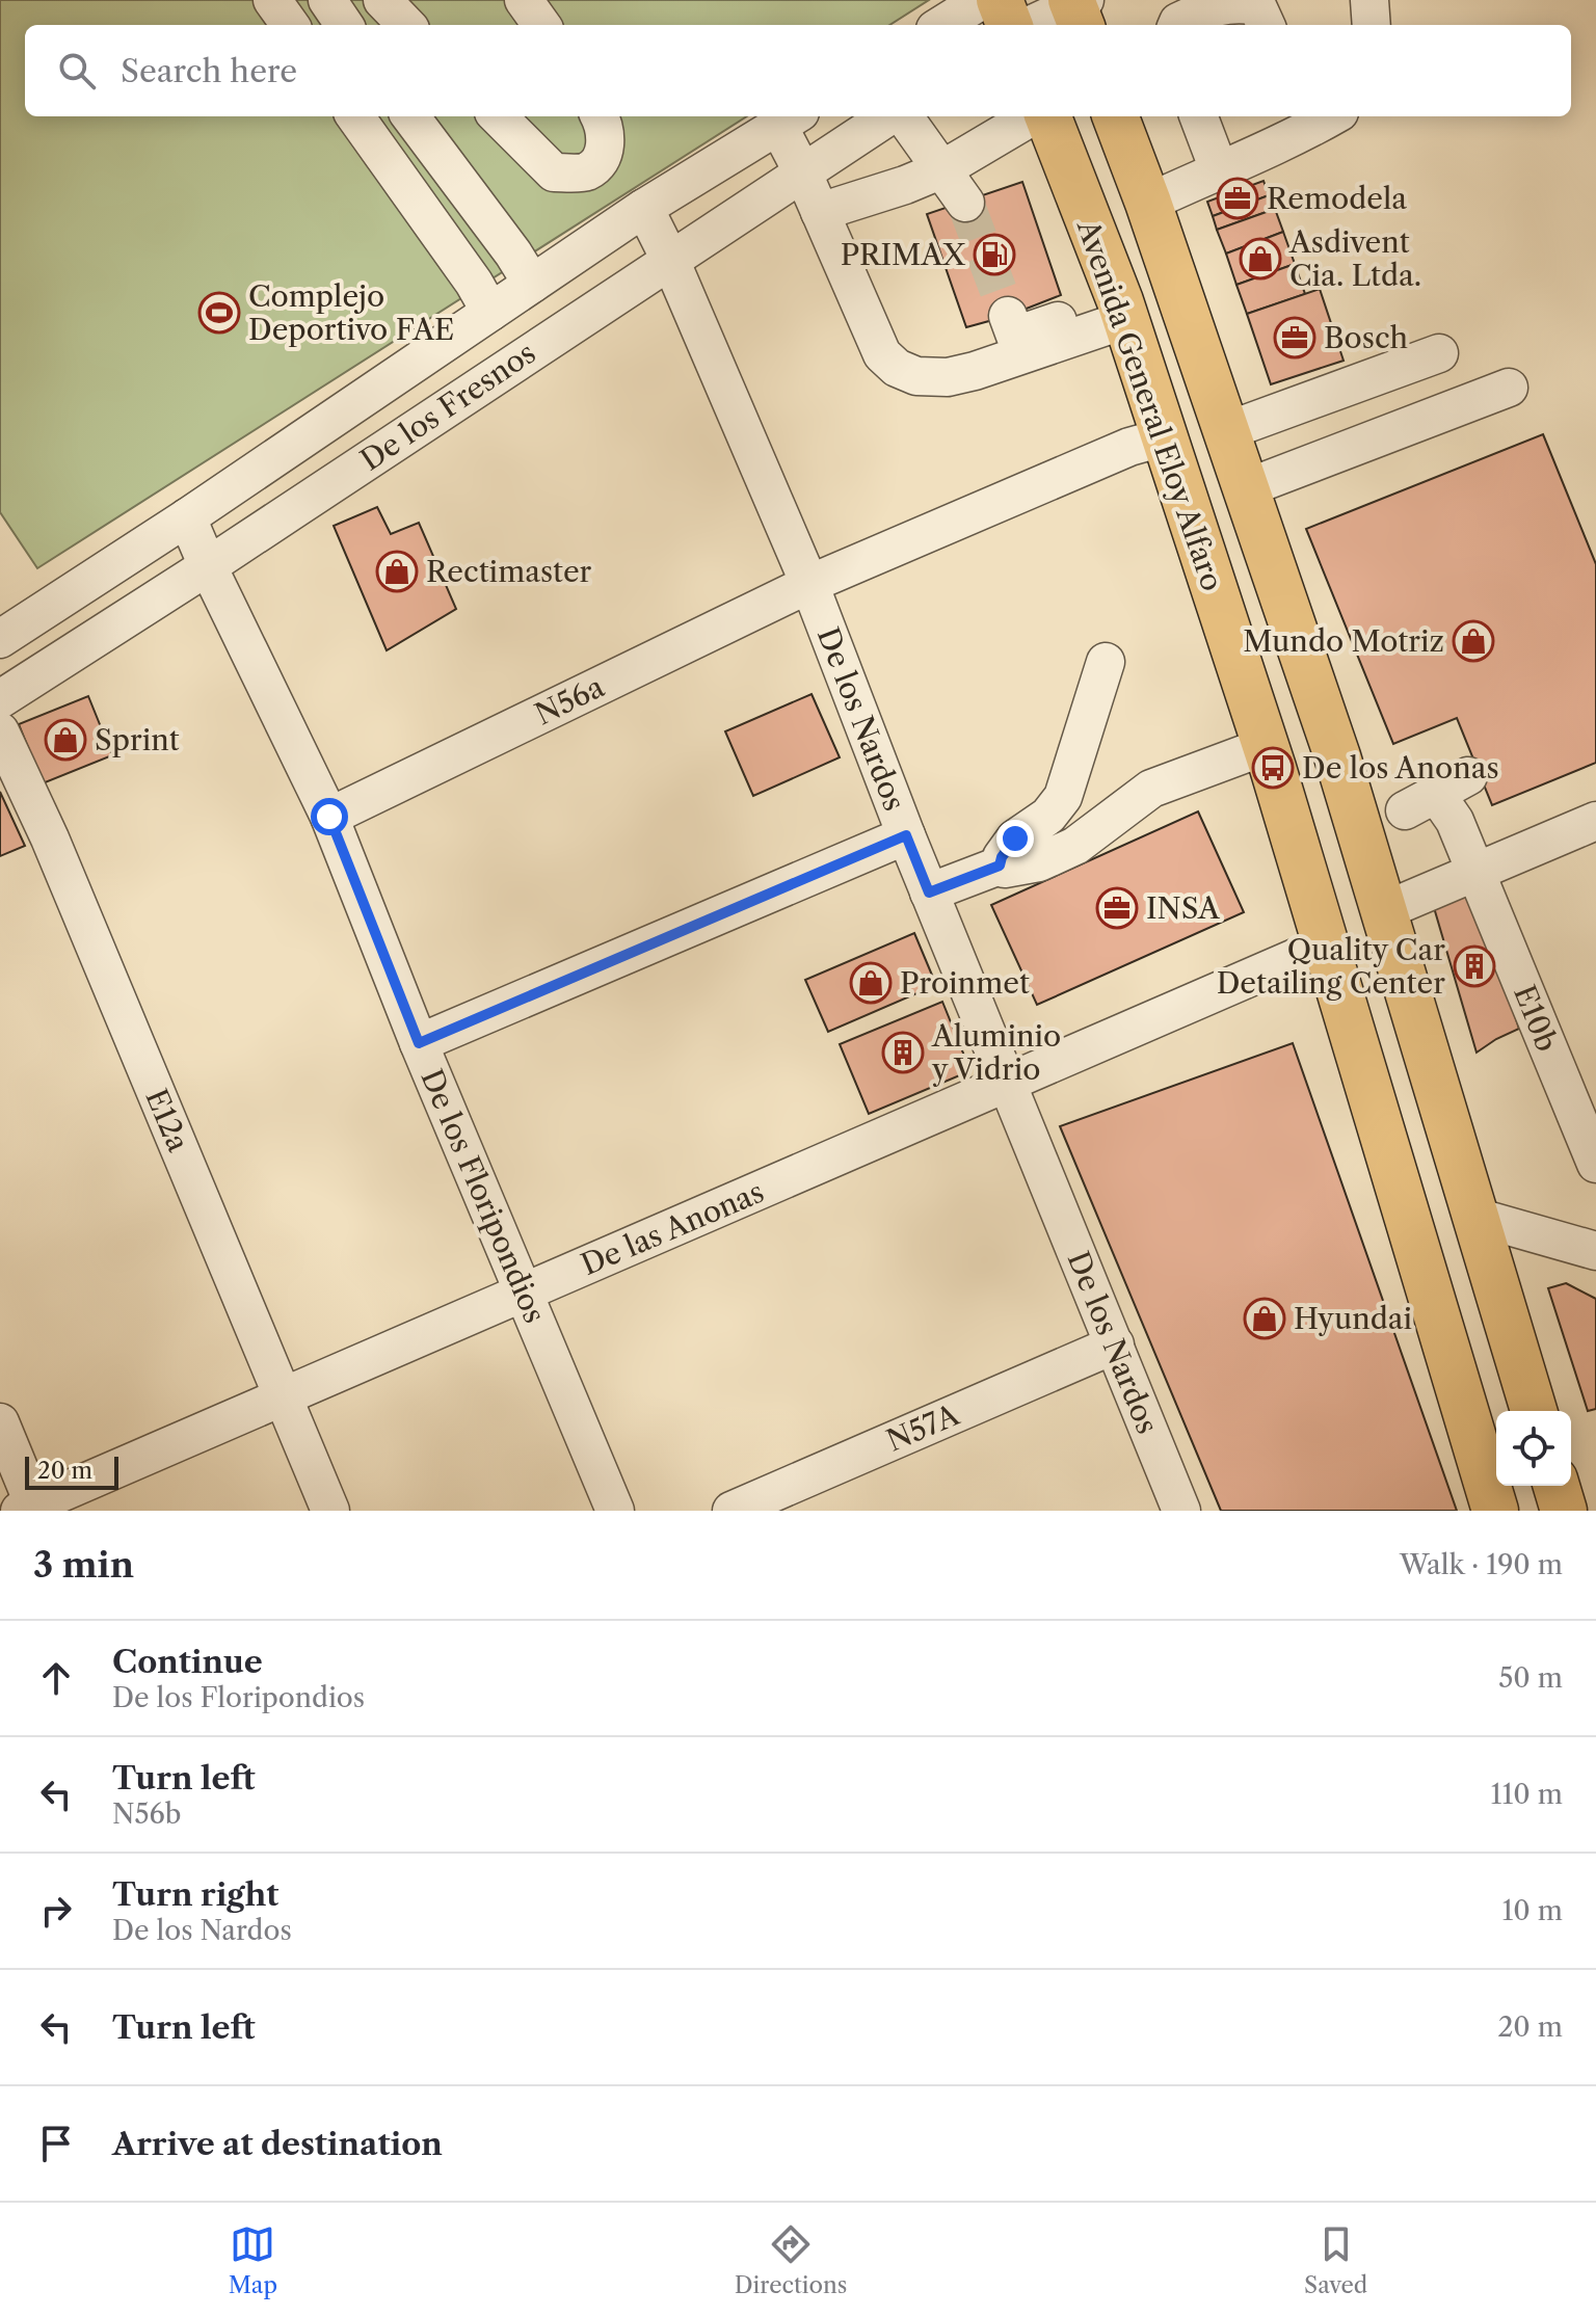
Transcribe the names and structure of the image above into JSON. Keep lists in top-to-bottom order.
{
  "streets": {
    "main road": ["Avenida General Eloy Alfaro"],
    "street": [
      "De los Fresnos",
      "N56a",
      "De los Nardos",
      "E10b",
      "E12a",
      "De los Floripondios",
      "De las Anonas",
      "N57A"
    ]
  },
  "crossings": [
    ["Avenida General Eloy Alfaro", "N56a"],
    ["Avenida General Eloy Alfaro", "De las Anonas"],
    ["De los Fresnos", "De los Nardos"],
    ["De los Fresnos", "De los Floripondios"],
    ["N56a", "De los Nardos"],
    ["N56a", "De los Floripondios"],
    ["De los Nardos", "De las Anonas"],
    ["De los Nardos", "N57A"],
    ["E12a", "De las Anonas"],
    ["De los Floripondios", "De las Anonas"]
  ],
  "places": {
    "office": ["Remodela", "Bosch", "INSA"],
    "fuel station": ["PRIMAX"],
    "shop": [
      "Asdivent Cia. Ltda.",
      "Rectimaster",
      "Mundo Motriz",
      "Sprint",
      "Proinmet",
      "Hyundai"
    ],
    "sports": ["Complejo Deportivo FAE"],
    "bus stop": ["De los Anonas"],
    "building": ["Quality Car Detailing Center", "Aluminio y Vidrio"]
  },
  "scale_bar": "20 m",
  "page": {
    "search": "Search here",
    "scale": "20 m",
    "heading": ["3 min", "Walk · 190 m"],
    "list": [
      ["Continue", "De los Floripondios", "50 m"],
      ["Turn left", "N56b", "110 m"],
      ["Turn right", "De los Nardos", "10 m"],
      ["Turn left", "20 m"],
      "Arrive at destination"
    ],
    "nav": ["Map", "Directions", "Saved"]
  }
}
